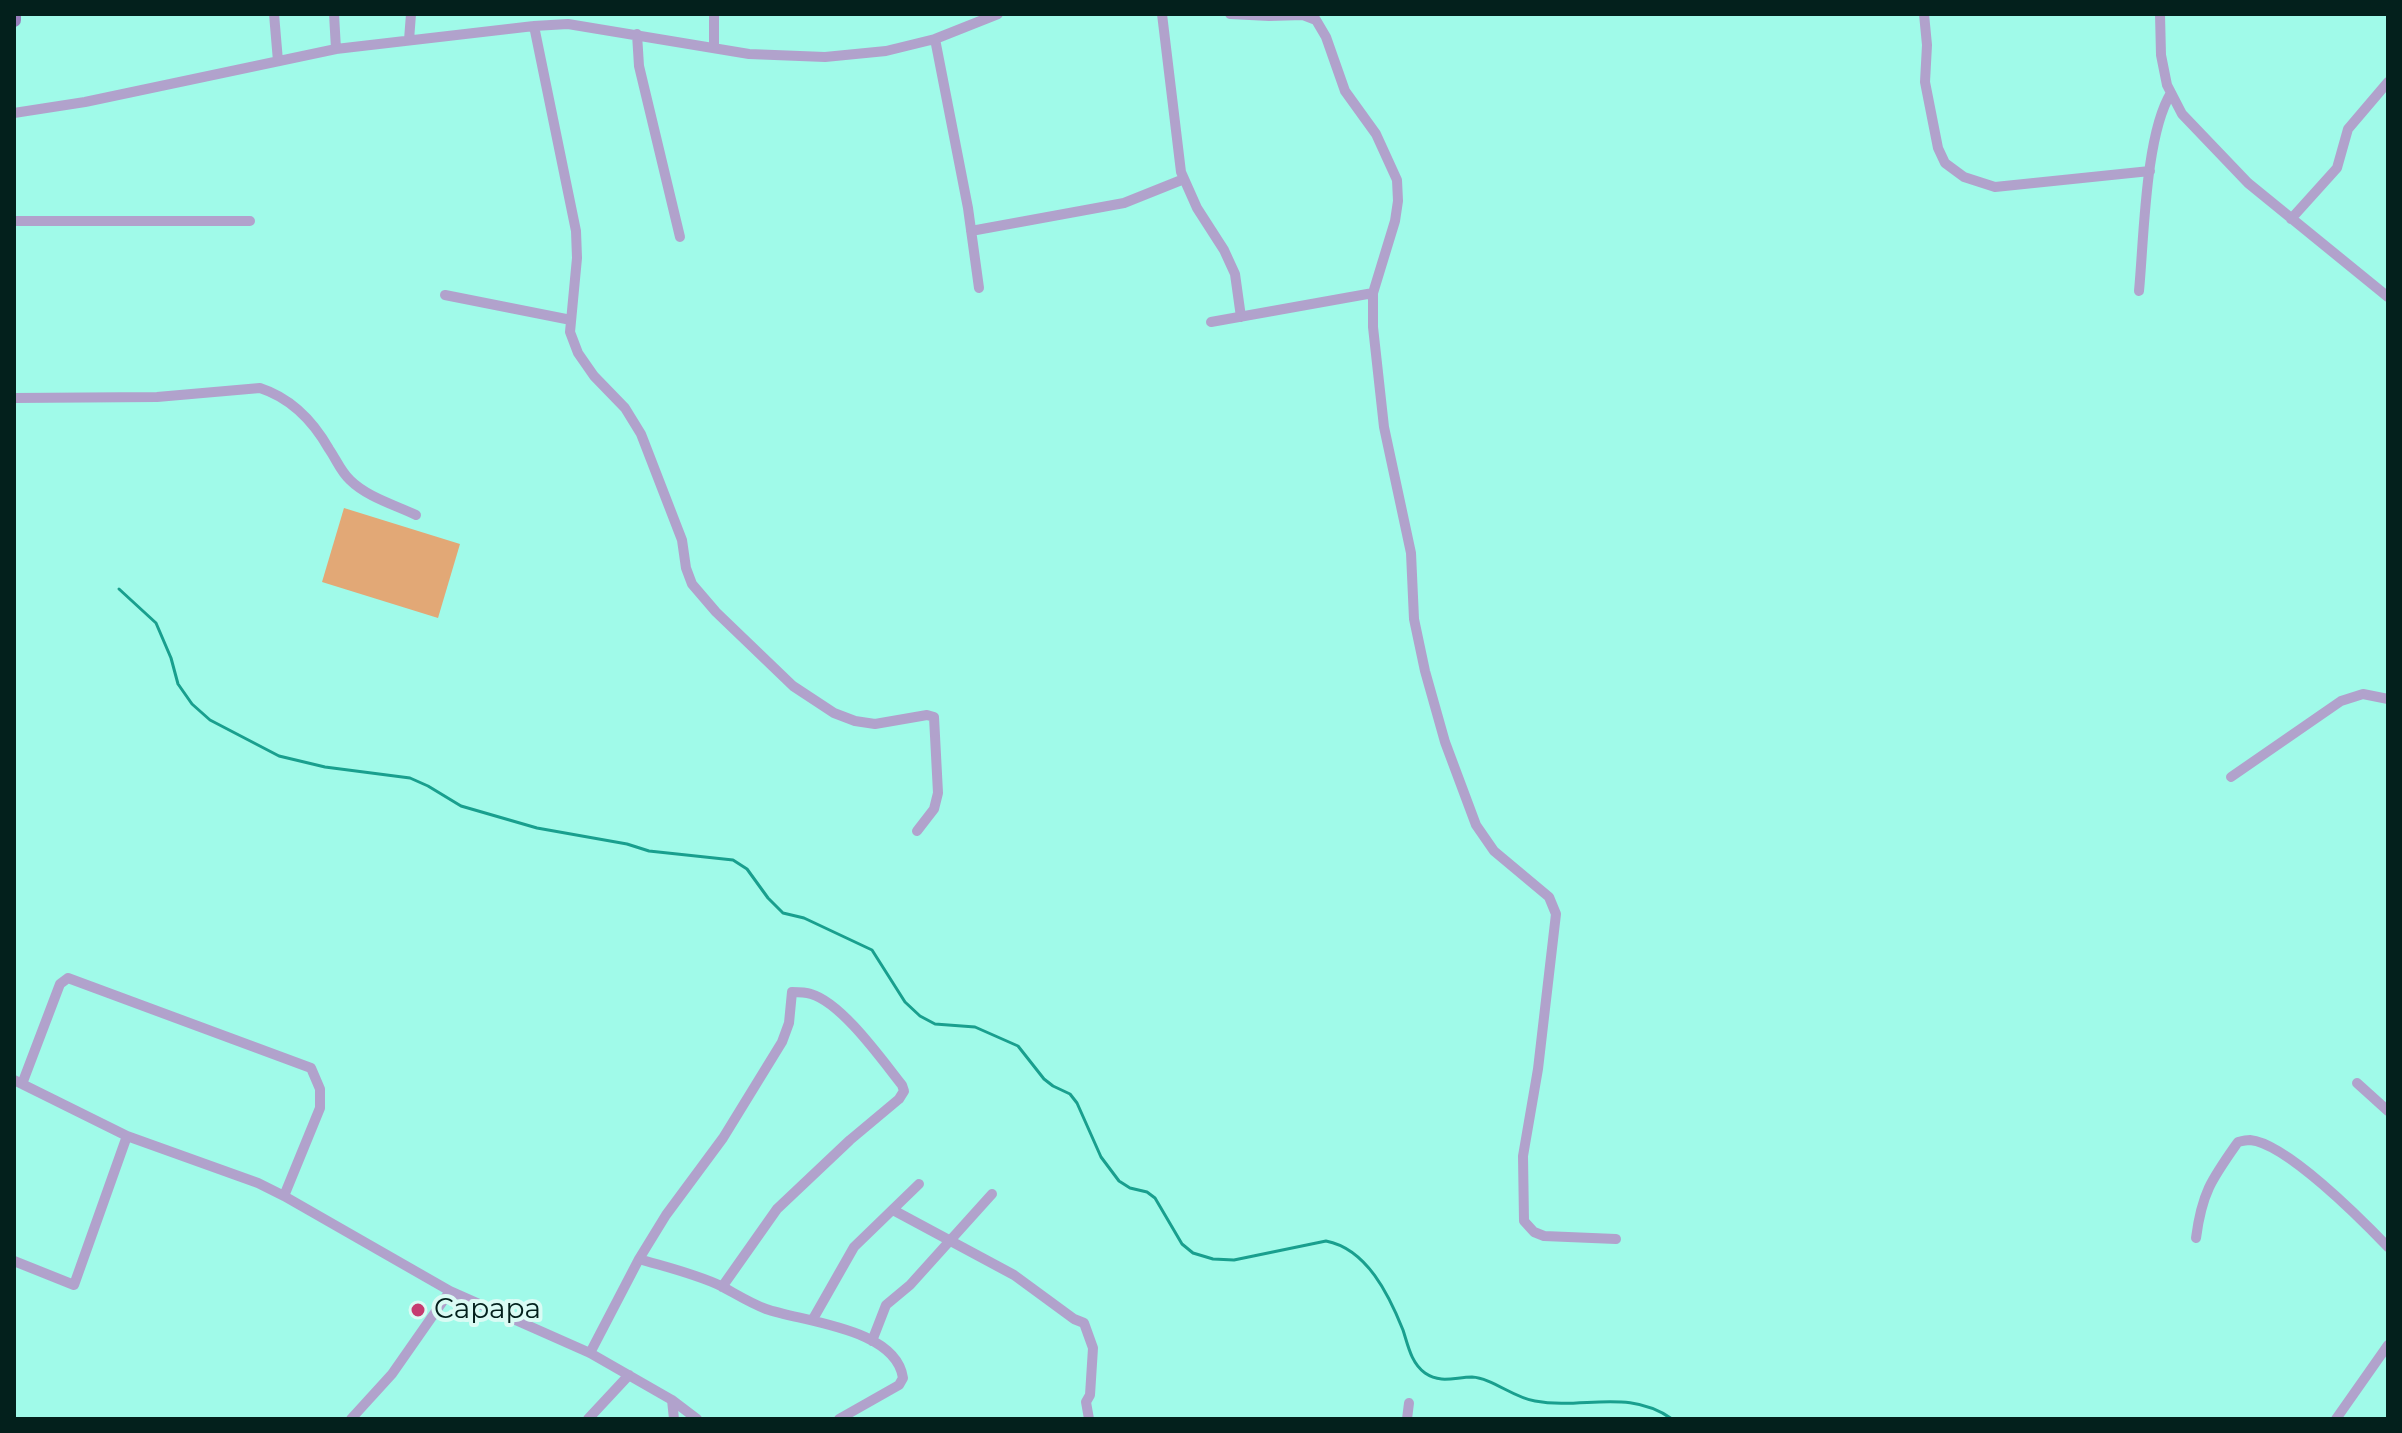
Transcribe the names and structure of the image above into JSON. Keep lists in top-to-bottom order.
{
  "places": ["Capapa"]
}
